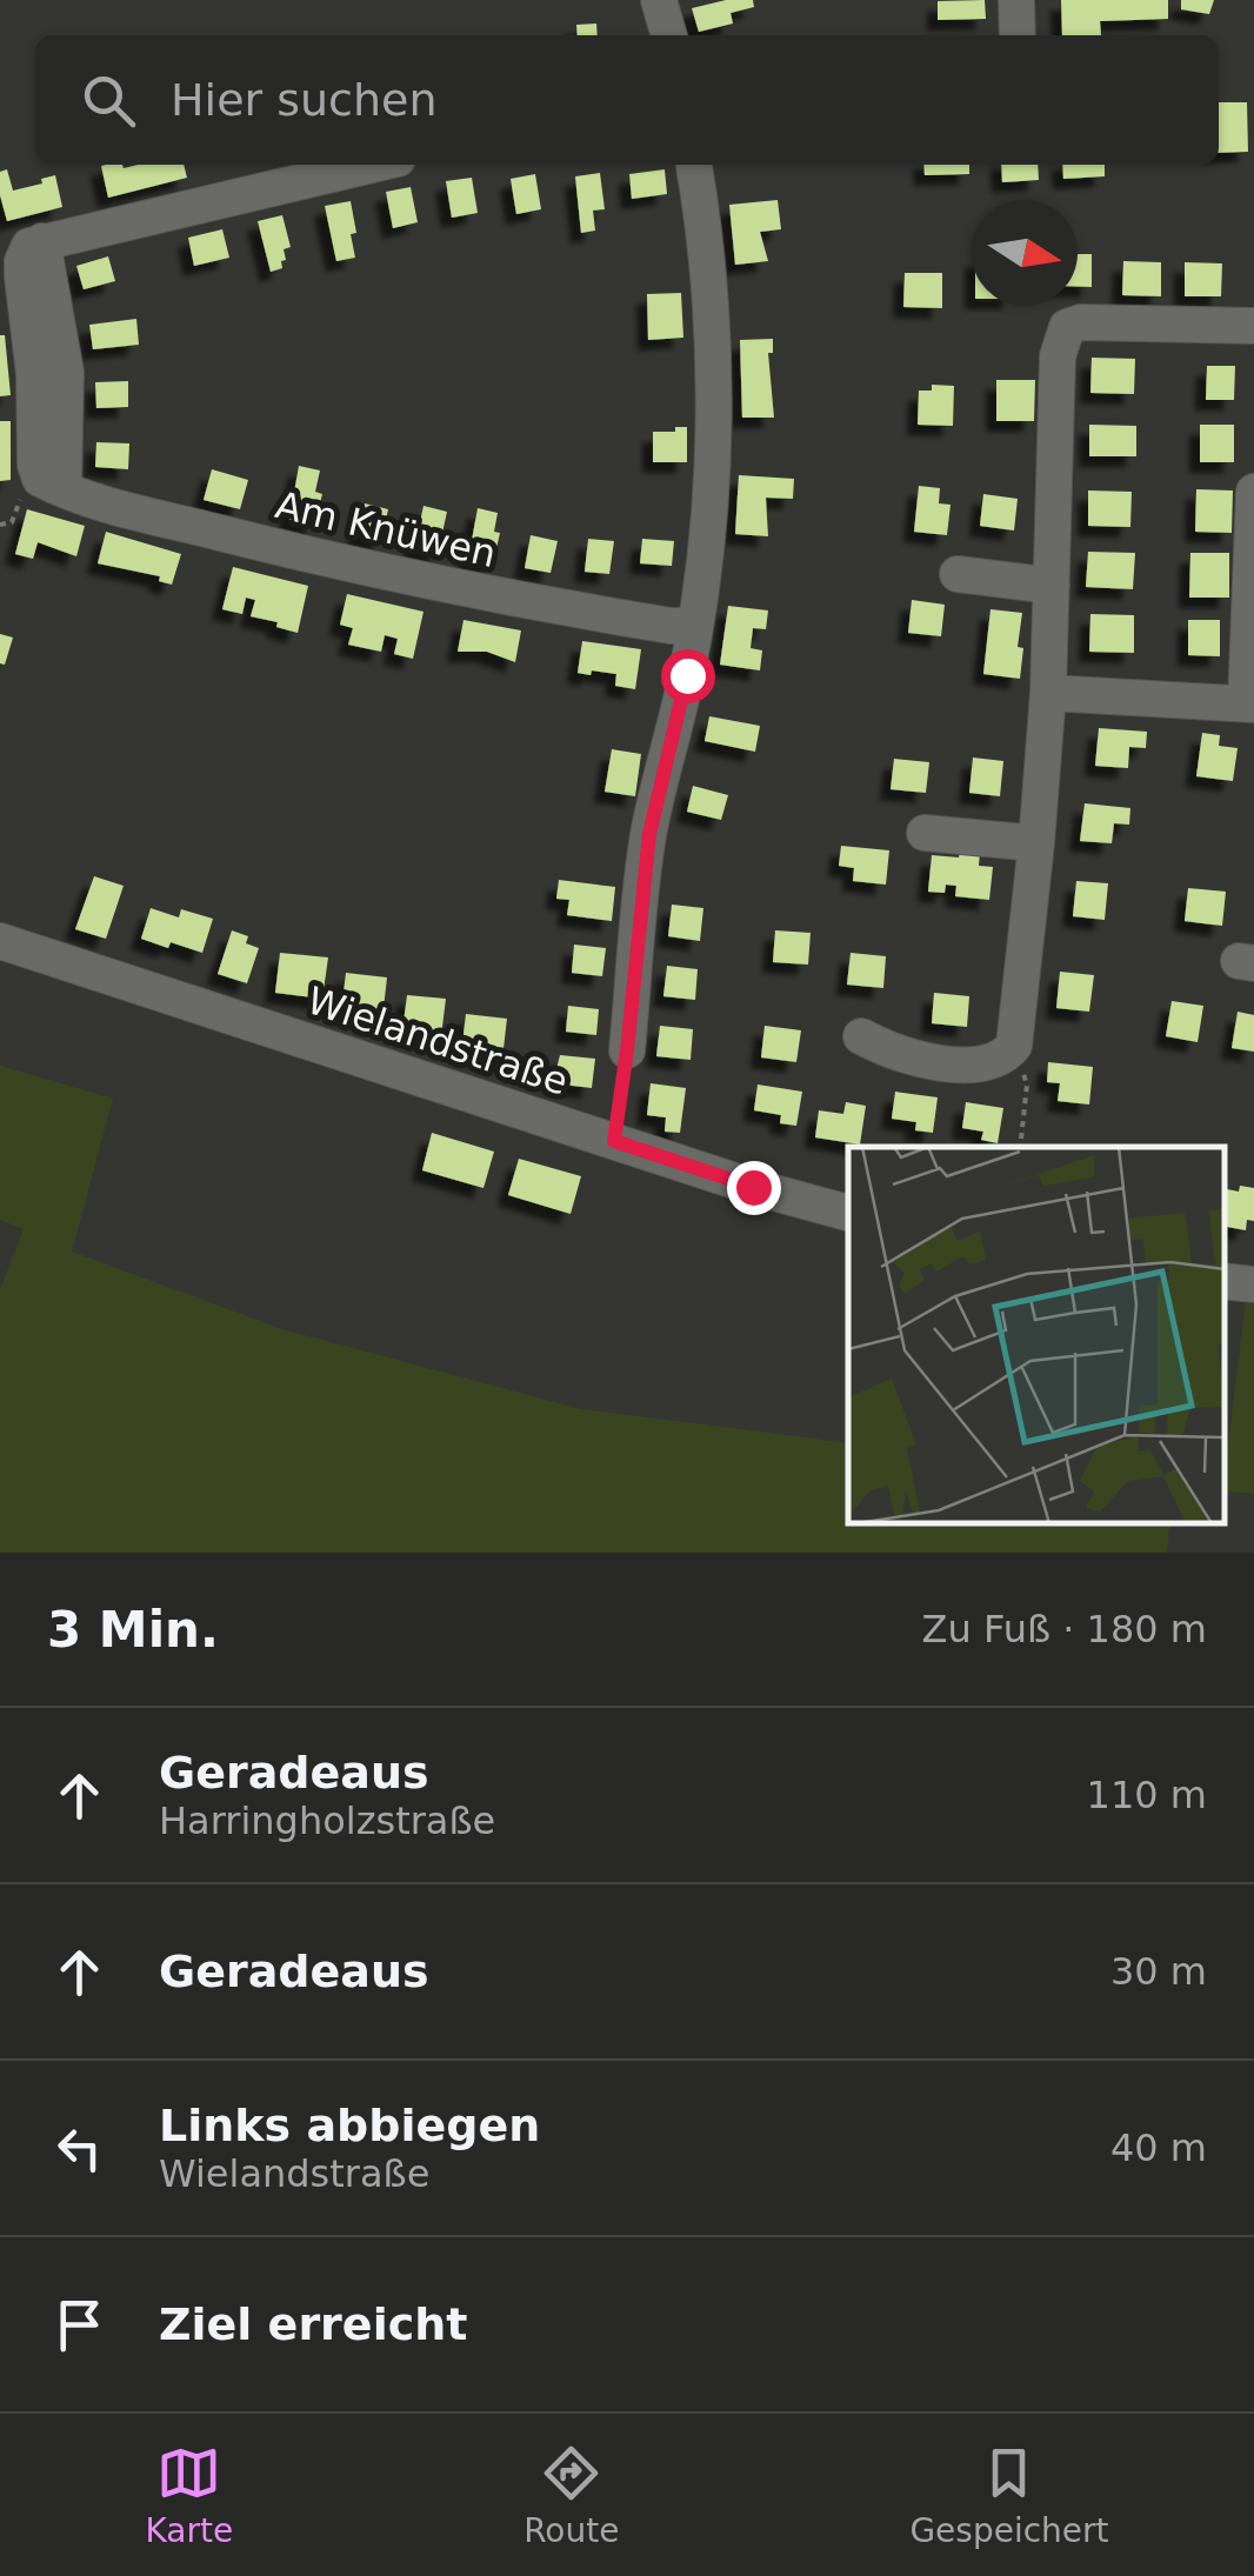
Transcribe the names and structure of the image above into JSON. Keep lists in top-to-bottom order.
{
  "streets": {
    "street": ["Am Knüwen", "Wielandstraße"]
  },
  "north": "right",
  "page": {
    "search": "Hier suchen",
    "heading": ["3 Min.", "Zu Fuß · 180 m"],
    "list": [
      ["Geradeaus", "Harringholzstraße", "110 m"],
      ["Geradeaus", "30 m"],
      ["Links abbiegen", "Wielandstraße", "40 m"],
      "Ziel erreicht"
    ],
    "nav": ["Karte", "Route", "Gespeichert"]
  }
}
